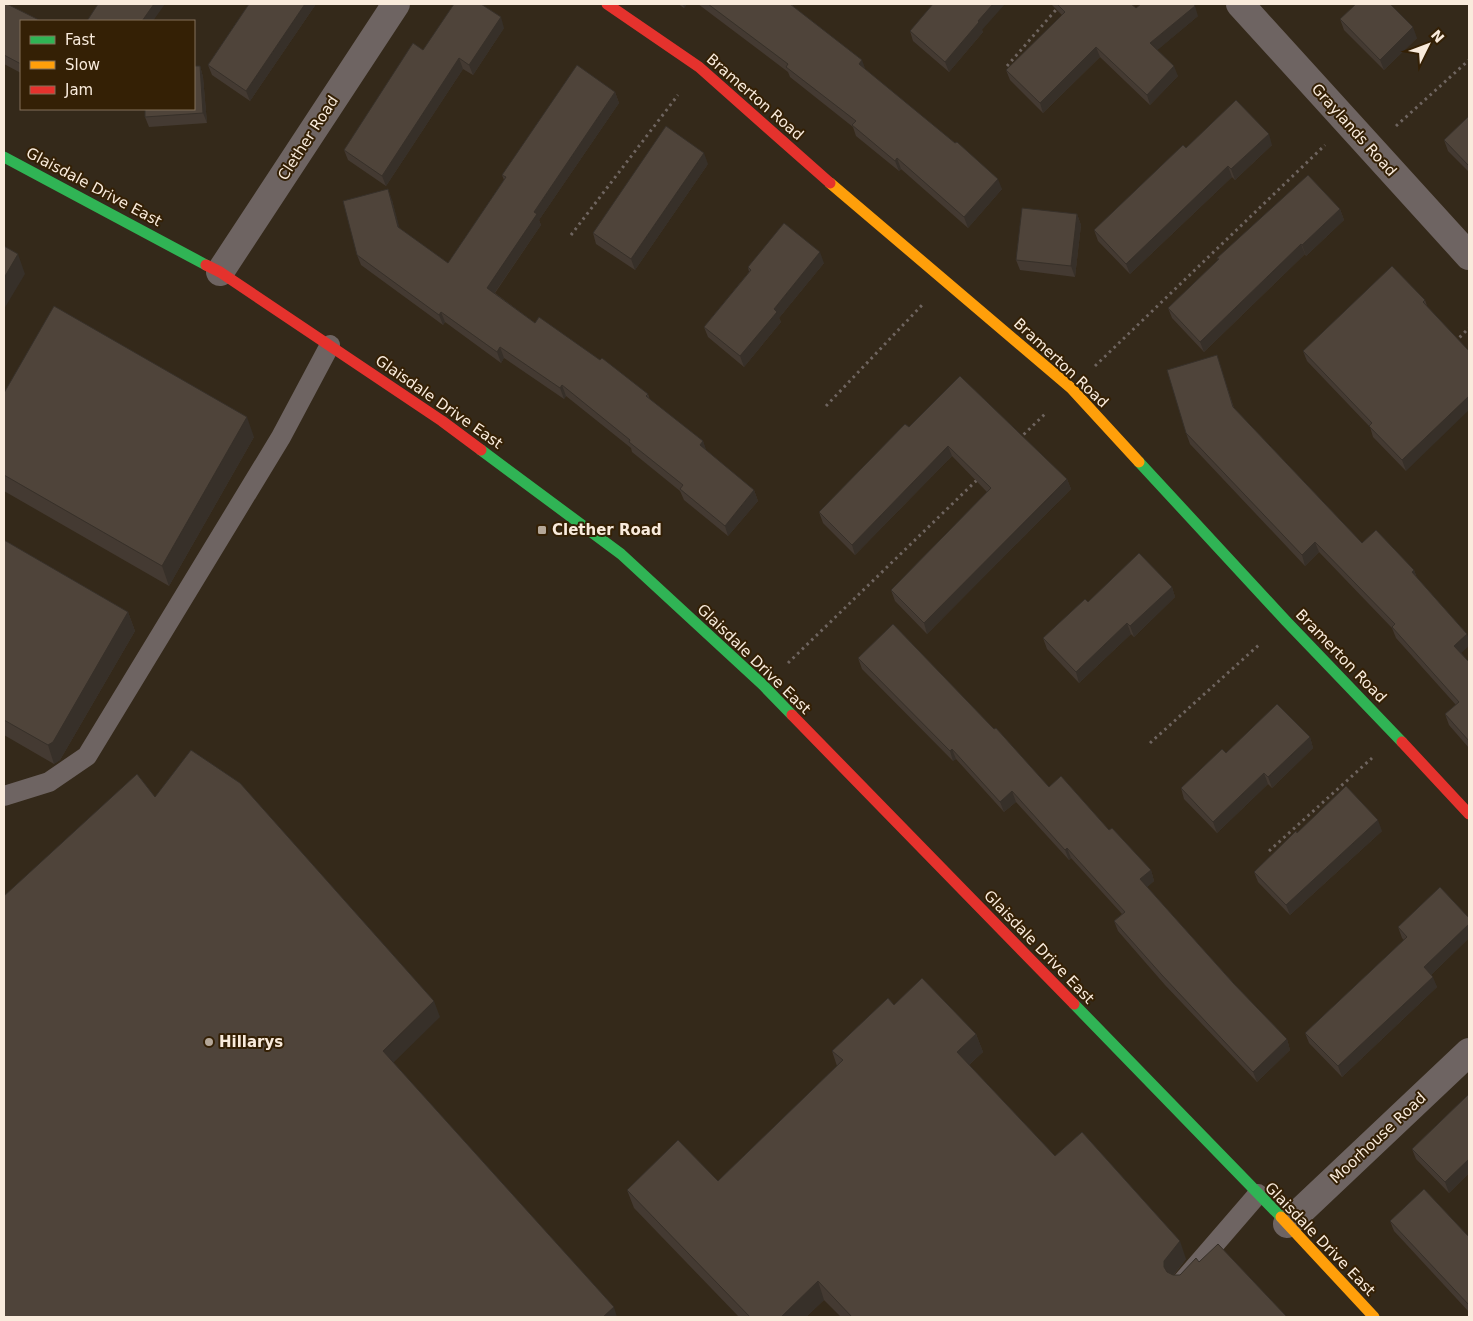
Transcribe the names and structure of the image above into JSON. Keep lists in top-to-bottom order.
{
  "streets": {
    "street": [
      "Bramerton Road",
      "Graylands Road",
      "Clether Road",
      "Glaisdale Drive East",
      "Moorhouse Road"
    ]
  },
  "crossings": [
    ["Clether Road", "Glaisdale Drive East"],
    ["Glaisdale Drive East", "Moorhouse Road"]
  ],
  "places": {
    "transit": ["Clether Road"],
    "other": ["Hillarys"]
  },
  "legend": ["Fast", "Slow", "Jam"],
  "north": "top right"
}
